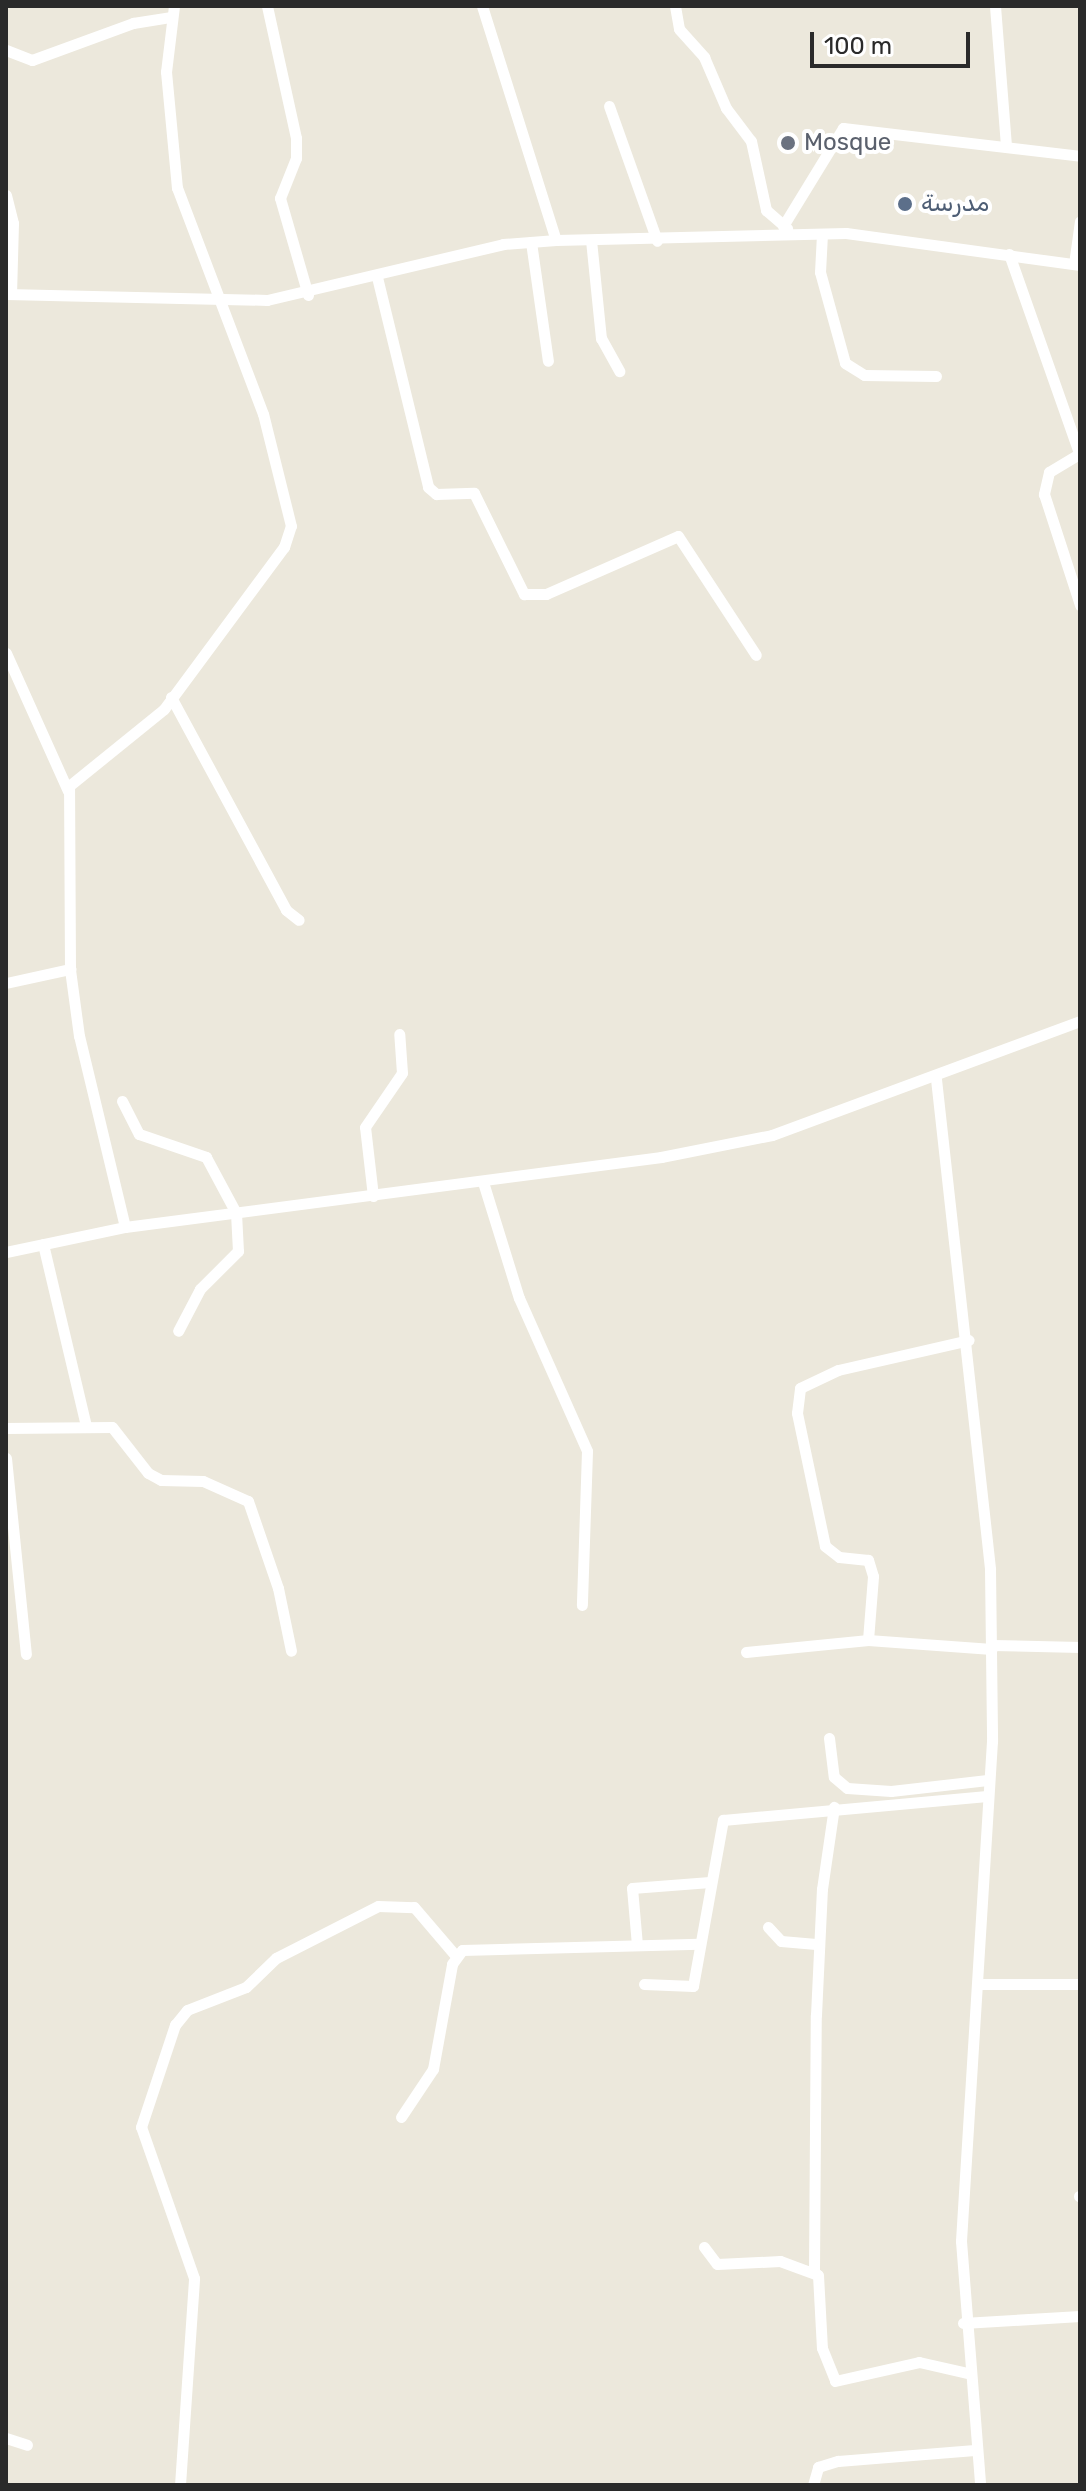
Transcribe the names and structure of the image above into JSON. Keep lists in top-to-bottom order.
{
  "places": ["Mosque", "مدرسة"],
  "scale_bar": "100 m"
}
